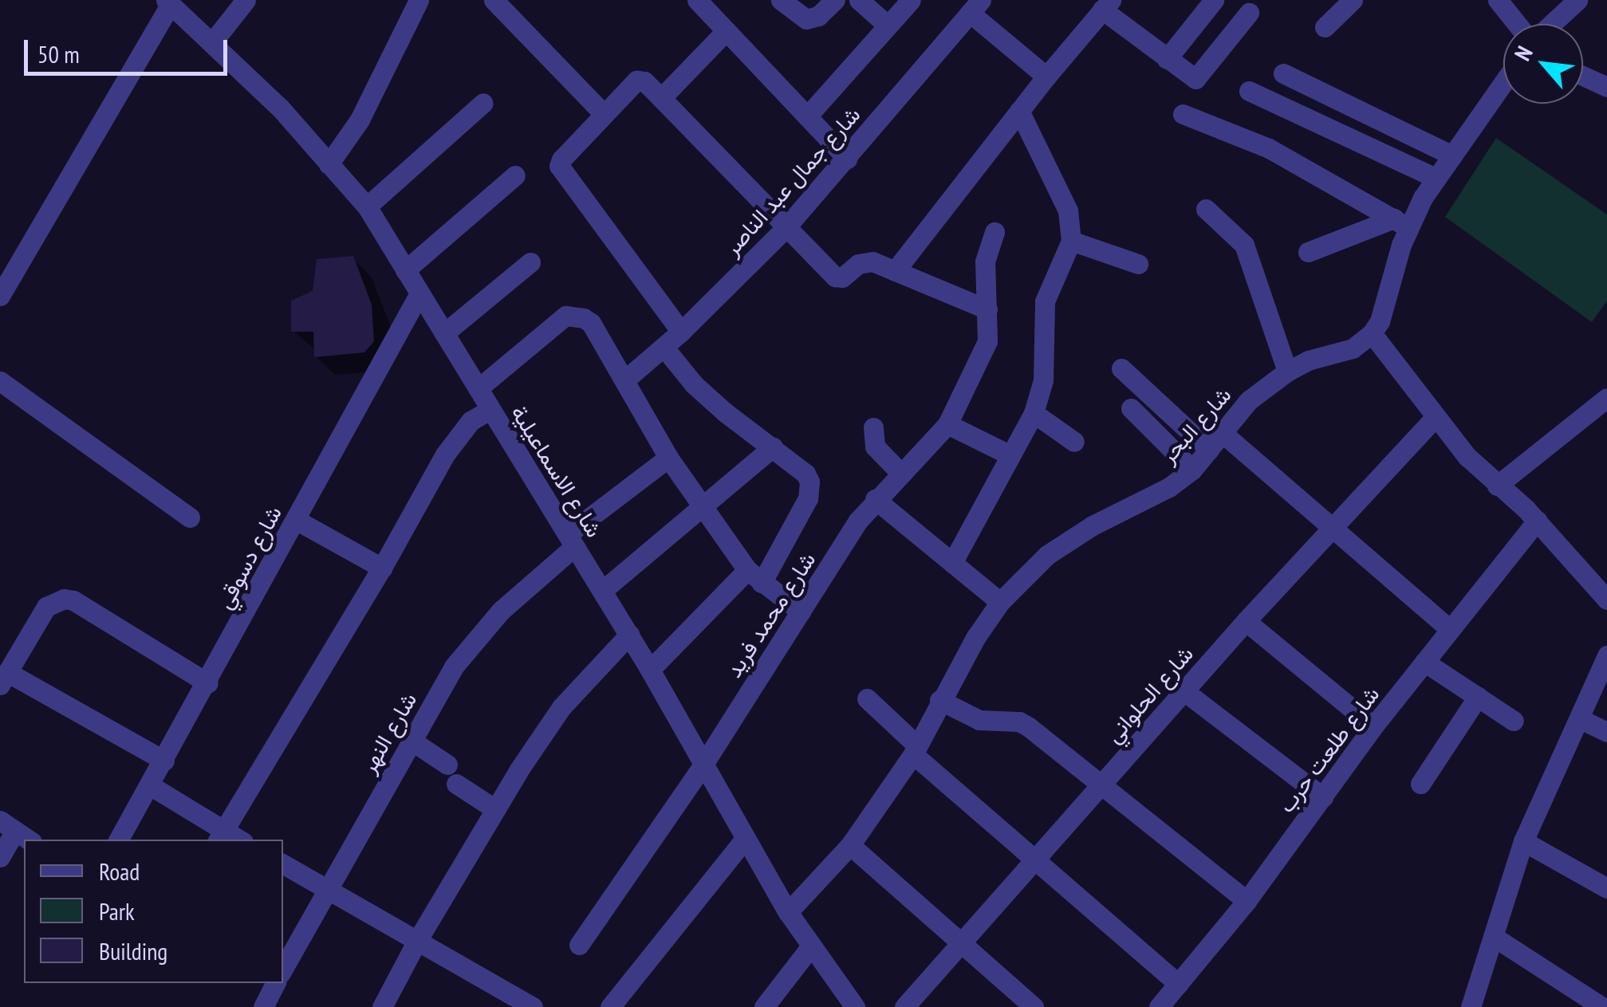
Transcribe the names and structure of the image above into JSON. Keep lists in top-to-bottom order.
{
  "streets": {
    "street": [
      "شارع جمال عبد الناصر",
      "شارع البحر",
      "شارع الاسماعيلية",
      "شارع دسوقي",
      "شارع محمد فريد",
      "شارع الحلواني",
      "شارع النهر",
      "شارع طلعت حرب"
    ]
  },
  "crossings": [
    ["شارع البحر", "شارع الاسماعيلية"],
    ["شارع الاسماعيلية", "شارع دسوقي"],
    ["شارع الاسماعيلية", "شارع محمد فريد"],
    ["شارع الاسماعيلية", "شارع النهر"]
  ],
  "legend": ["Road", "Park", "Building"],
  "scale_bar": "50 m",
  "north": "top left"
}
